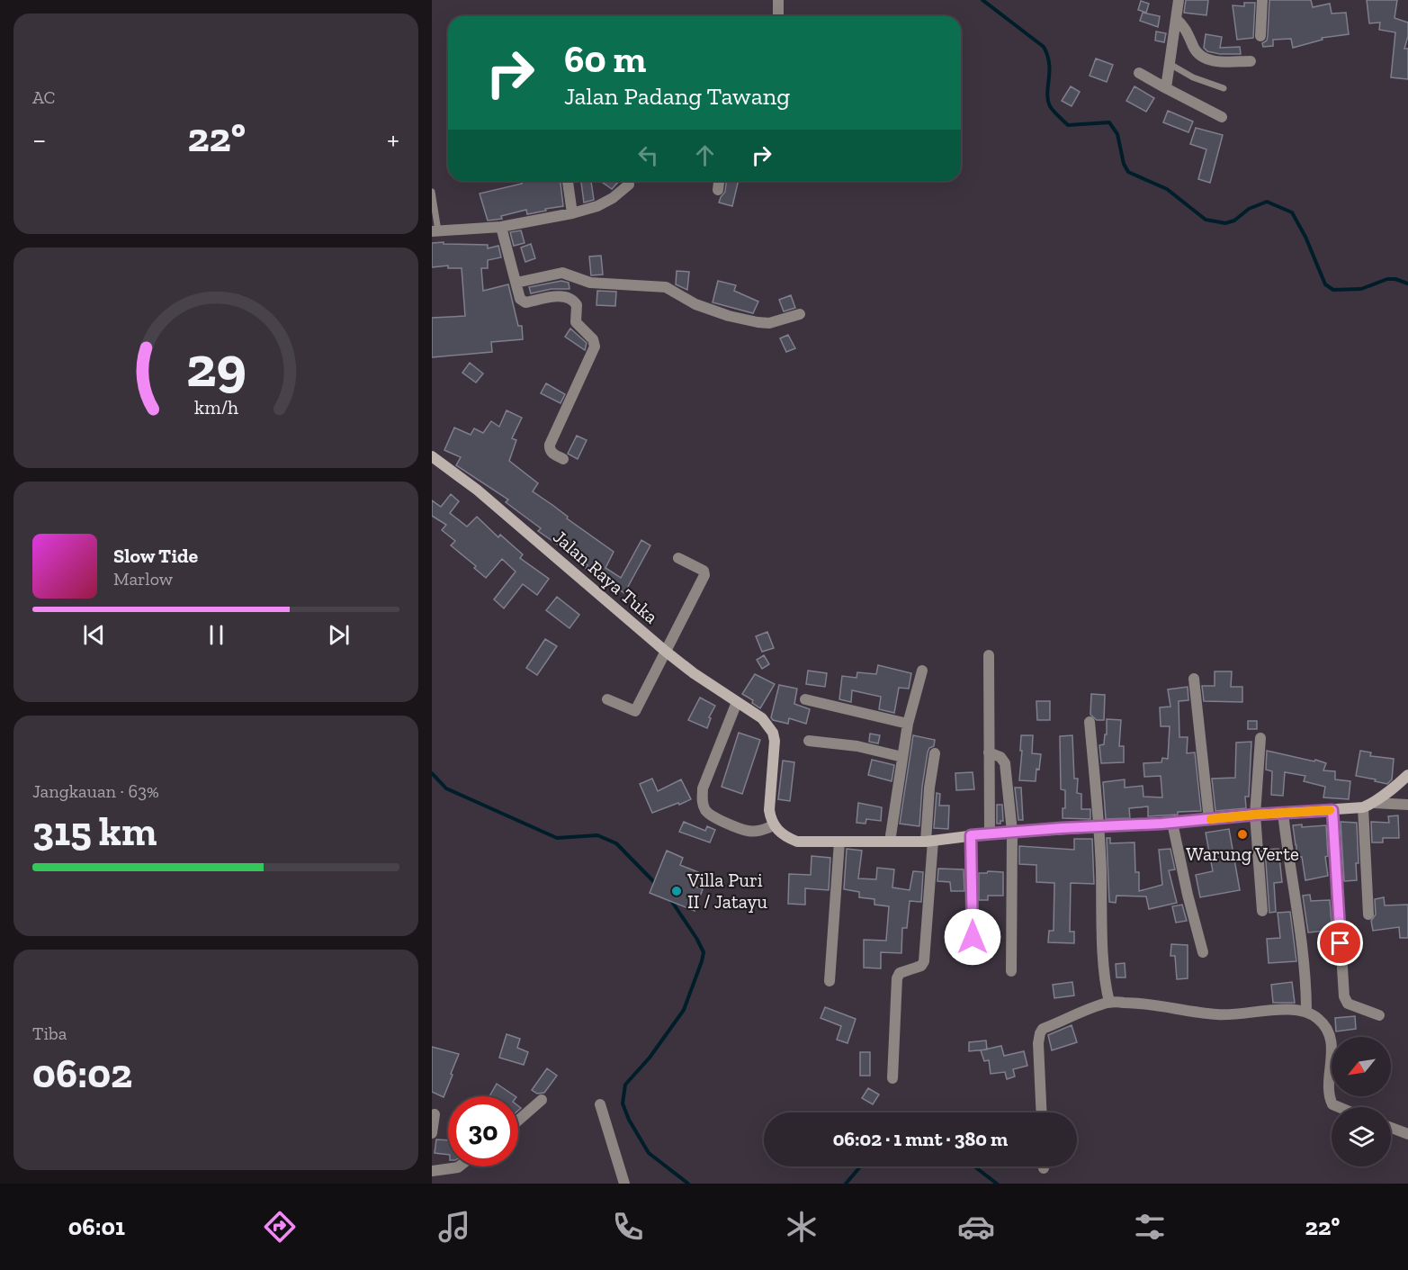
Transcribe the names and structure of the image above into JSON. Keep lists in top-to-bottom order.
{
  "streets": {
    "street": ["Jalan Raya Tuka"]
  },
  "places": ["Warung Verte", "Villa Puri II / Jatayu"],
  "north": "bottom left",
  "page": {
    "tile": [
      "AC",
      ["Jangkauan · 63%", "315 km"],
      ["Tiba", "06:02"]
    ],
    "turn": ["60 m", "Jalan Padang Tawang"],
    "heat": ["−", "22°", "+"],
    "song": ["Slow Tide", "Marlow"],
    "limit": "30",
    "trip": "06:02 · 1 mnt · 380 m",
    "tabs": ["06:01", "22°"],
    "gauge": ["29", "km/h"]
  }
}
